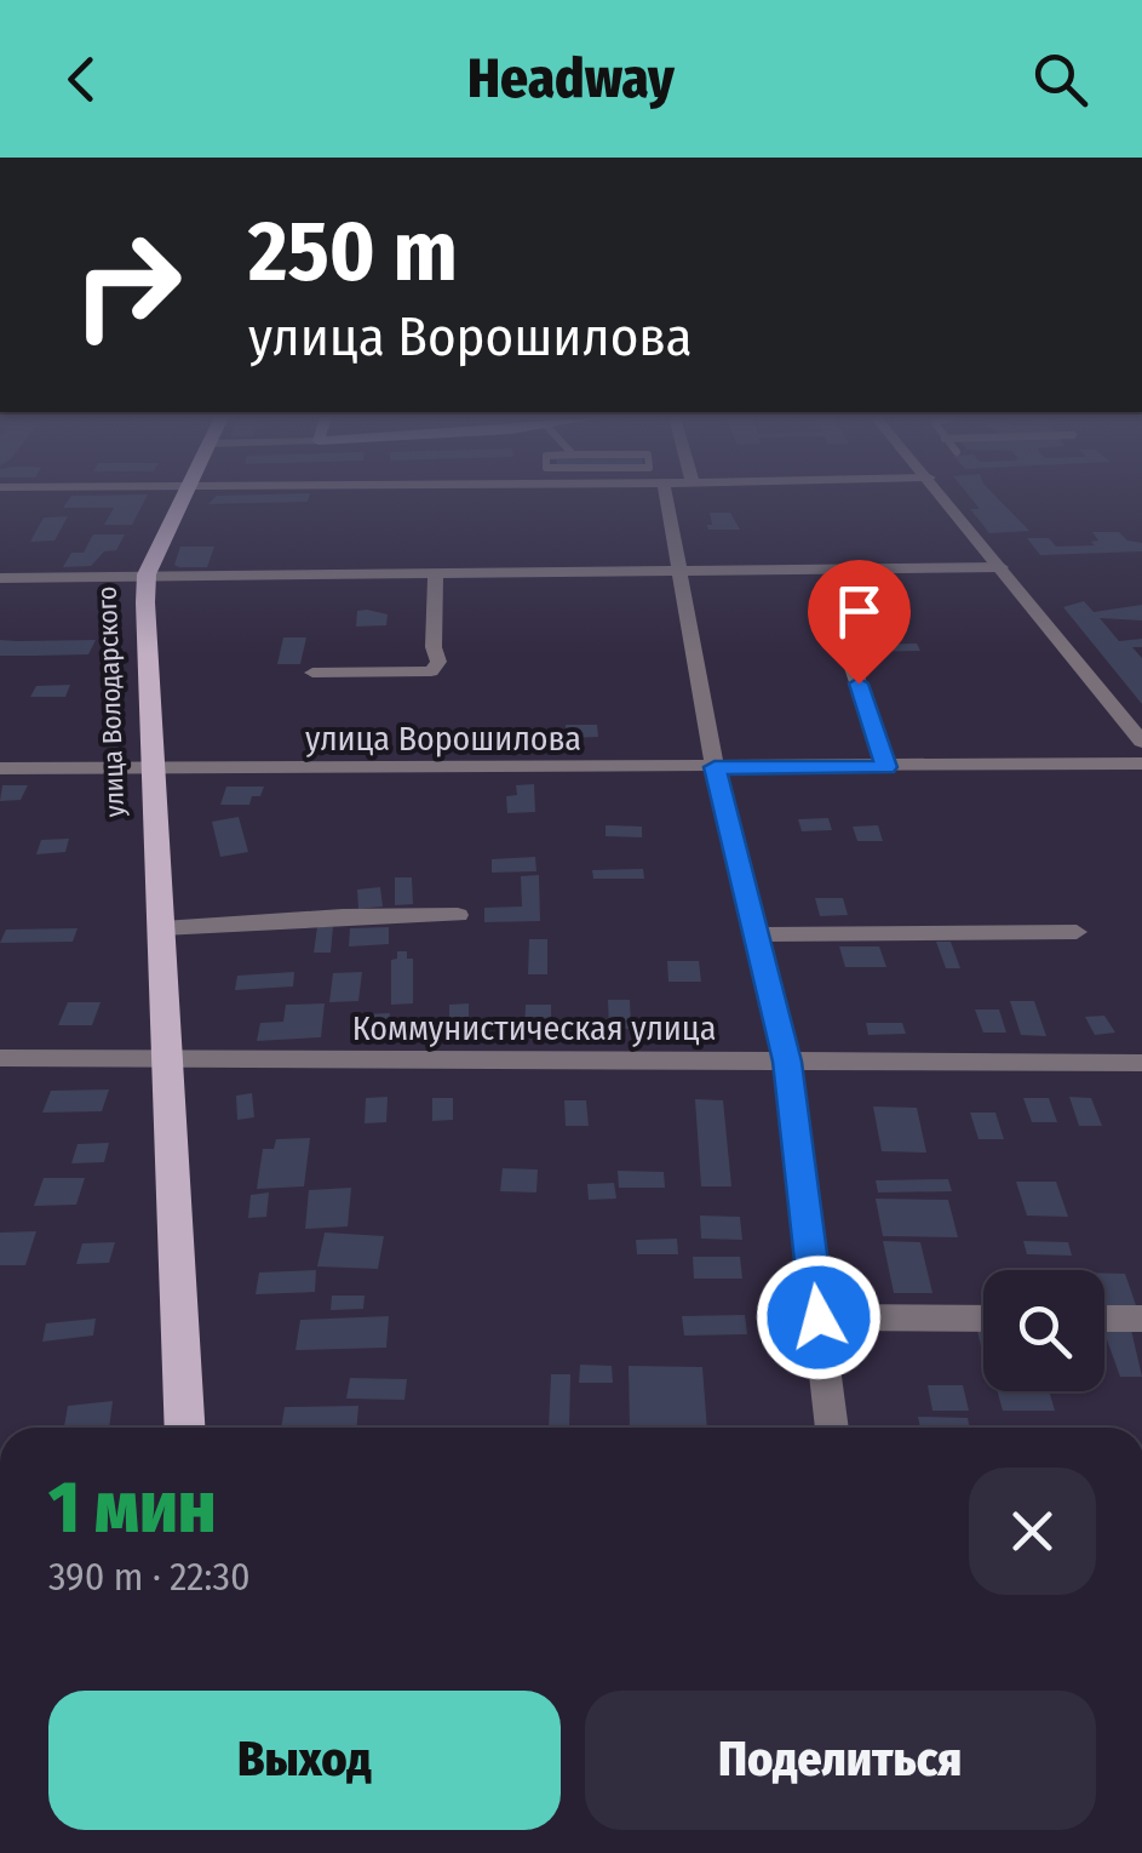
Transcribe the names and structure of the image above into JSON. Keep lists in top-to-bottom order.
{
  "streets": {
    "main road": ["улица Володарского"],
    "street": ["улица Ворошилова", "Коммунистическая улица"]
  },
  "crossings": [
    ["улица Володарского", "улица Ворошилова"],
    ["улица Володарского", "Коммунистическая улица"]
  ],
  "page": {
    "header": "Headway",
    "turn": ["250 m", "улица Ворошилова"],
    "heading": ["1 мин", "390 m · 22:30"],
    "buttons": ["Выход", "Поделиться"]
  }
}
